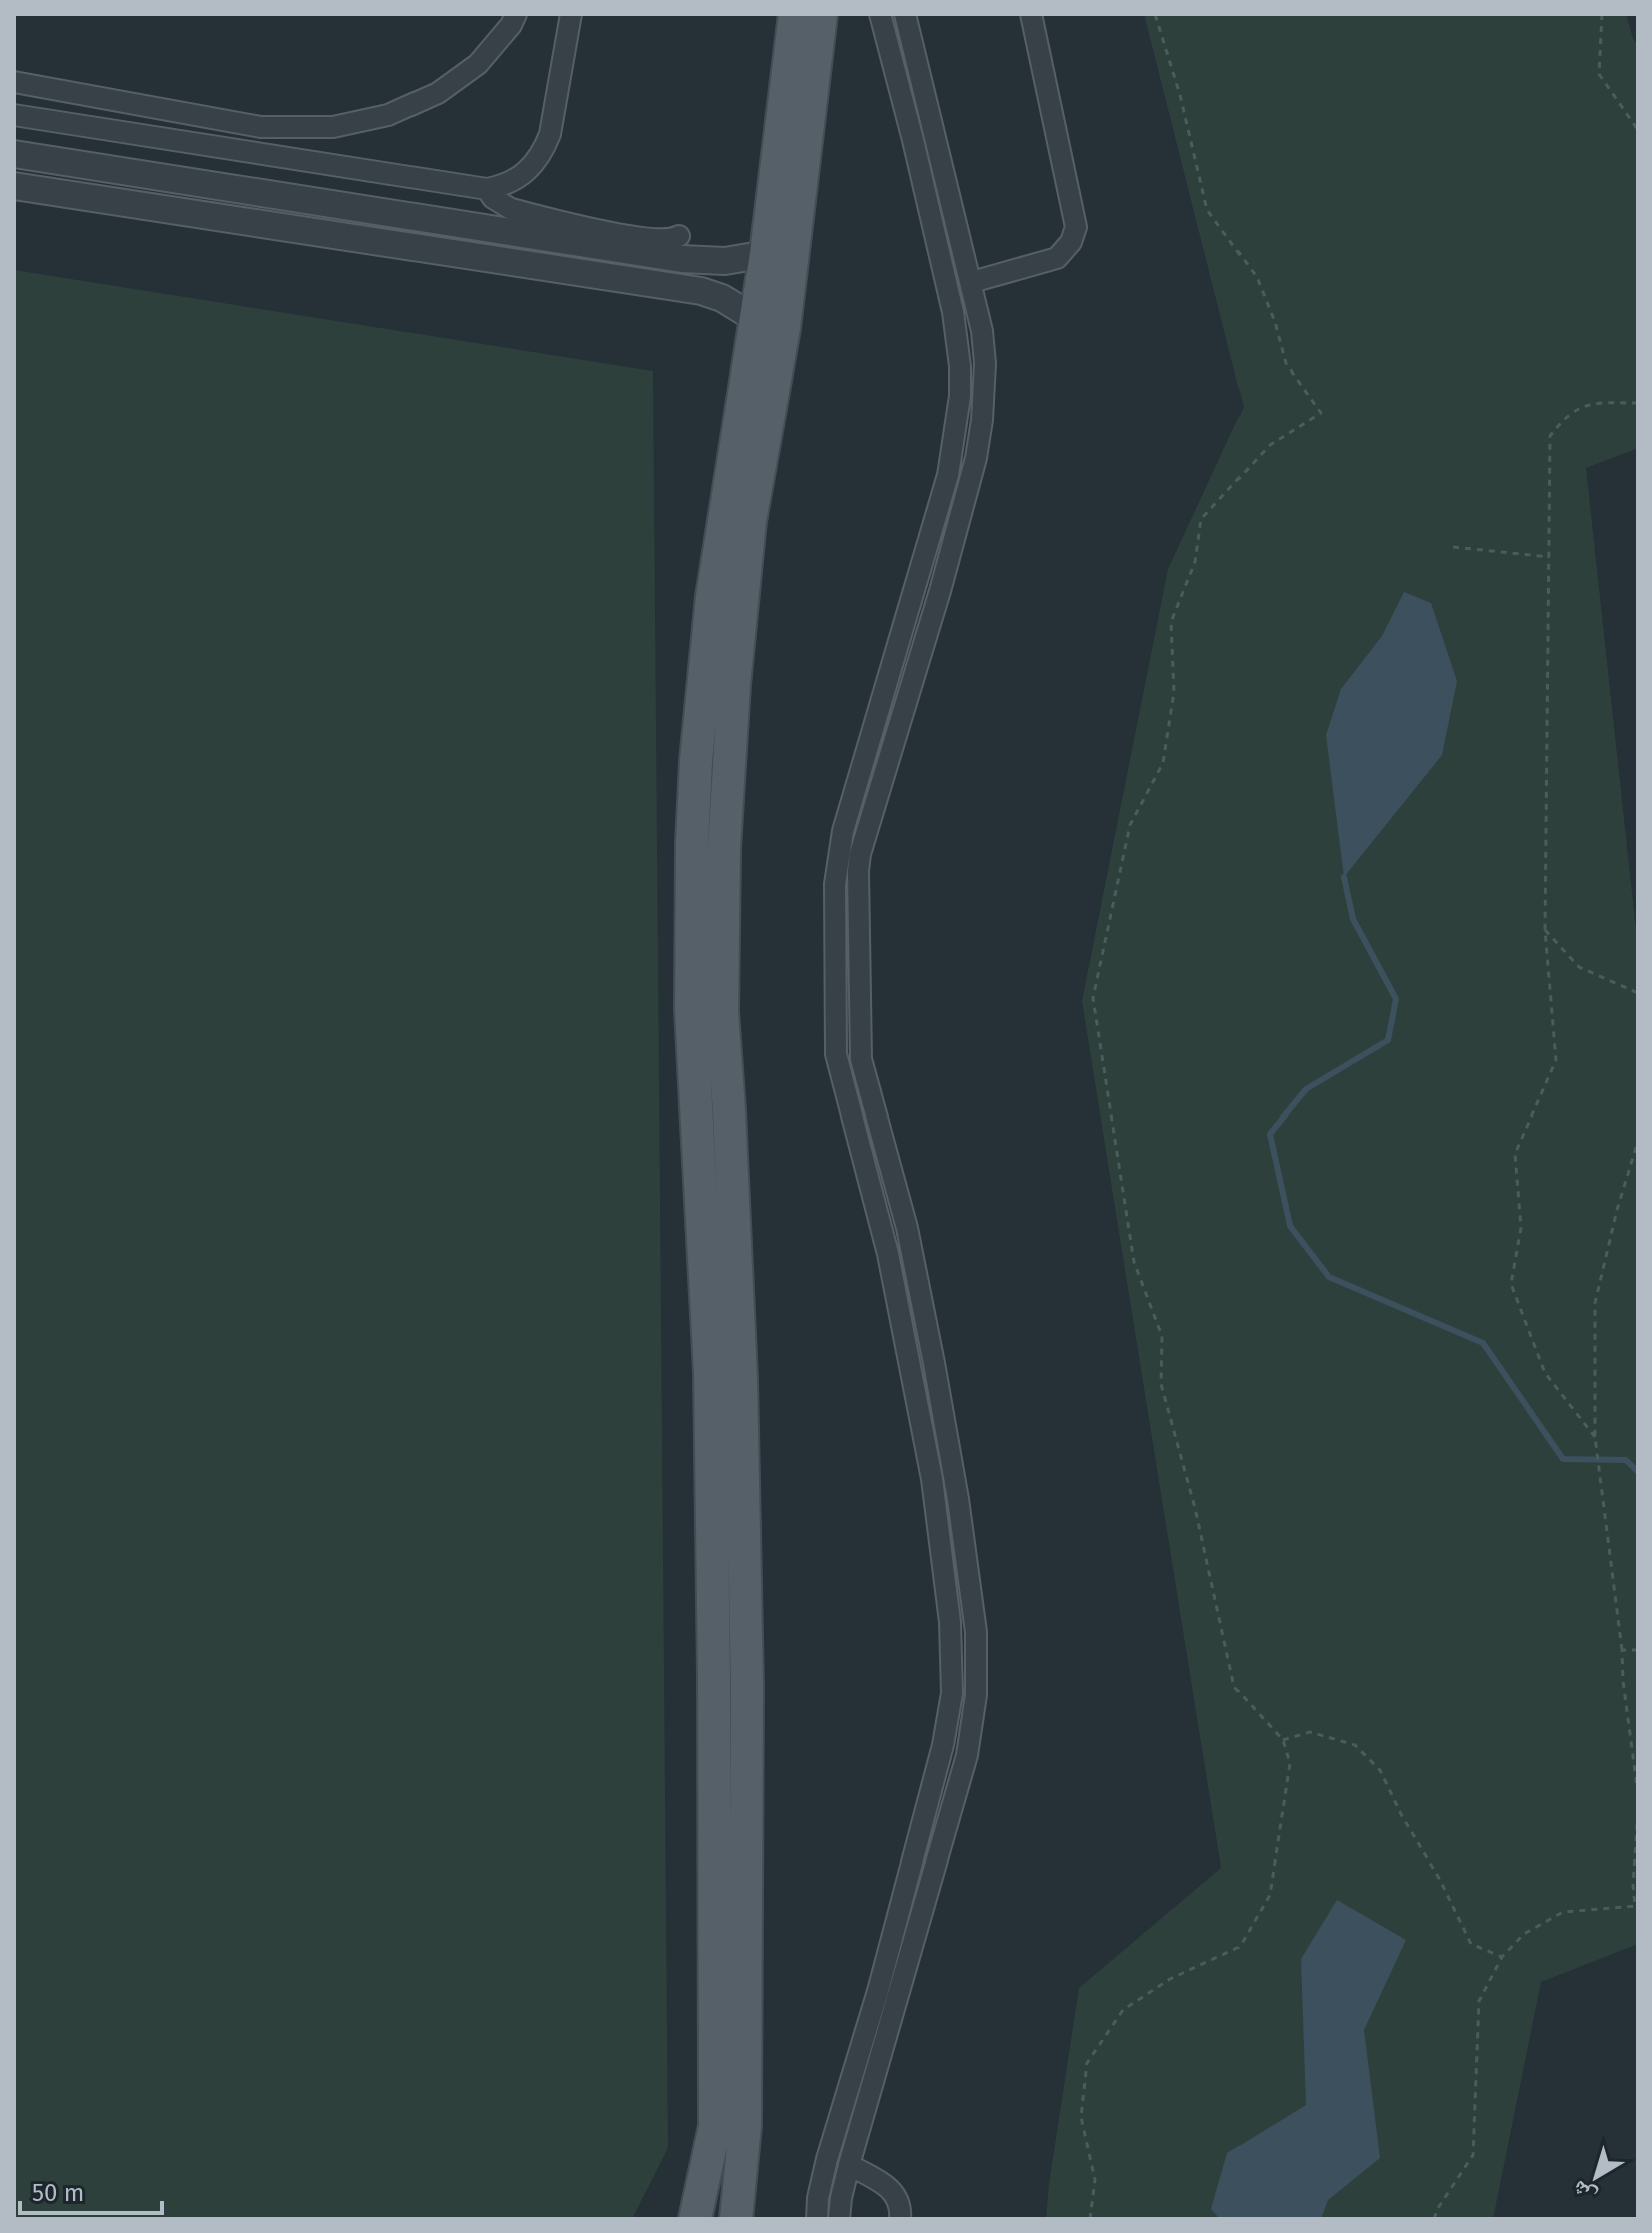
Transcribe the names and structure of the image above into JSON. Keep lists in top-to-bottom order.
{
  "scale_bar": "50 m",
  "north": "bottom left"
}
